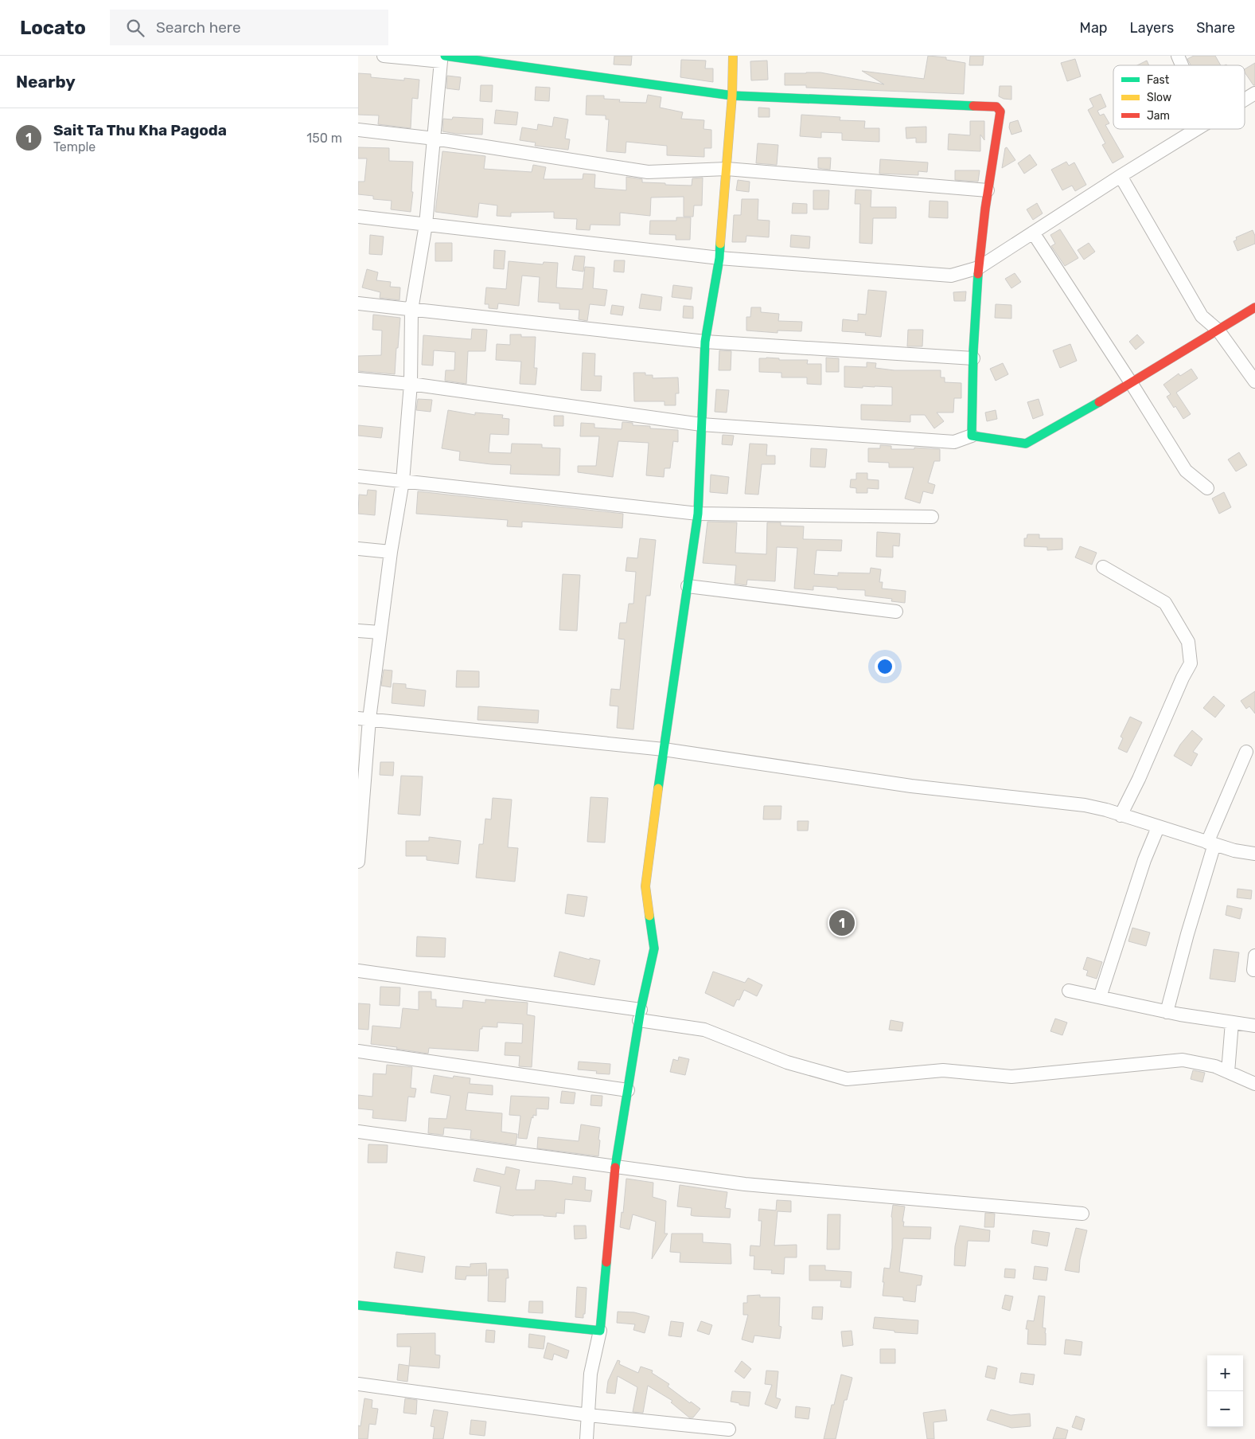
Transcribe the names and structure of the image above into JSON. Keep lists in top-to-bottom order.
{
  "legend": ["Fast", "Slow", "Jam"],
  "page": {
    "header": "Locato",
    "search": "Search here",
    "nav": ["Map", "Layers", "Share"],
    "heading": "Nearby",
    "list": [
      {
        "mark": "1",
        "name": "Sait Ta Thu Kha Pagoda",
        "note": "Temple",
        "value": "150 m"
      }
    ],
    "pins": "1",
    "map_buttons": ["+", "−"]
  }
}
